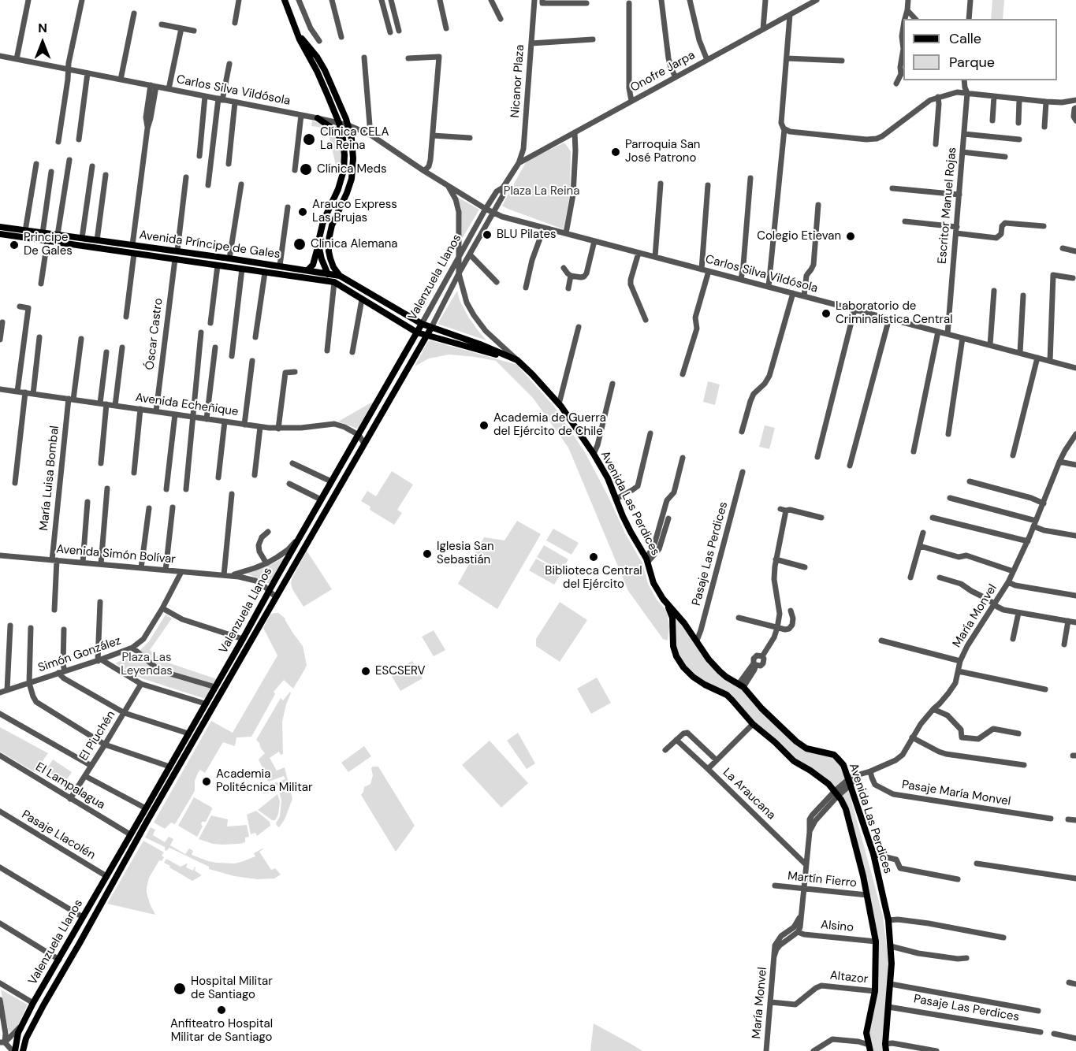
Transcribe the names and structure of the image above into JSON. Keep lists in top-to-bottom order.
{
  "streets": {
    "main road": ["Avenida Príncipe de Gales", "Valenzuela Llanos", "Avenida Las Perdices"],
    "street": [
      "Onofre Jarpa",
      "Nicanor Plaza",
      "Carlos Silva Vildósola",
      "Escritor Manuel Rojas",
      "Óscar Castro",
      "Avenida Echeñique",
      "María Luisa Bombal",
      "Pasaje Las Perdices",
      "Avenida Simón Bolívar",
      "María Monvel",
      "Simón González",
      "El Piuchén",
      "El Lampalagua",
      "Pasaje María Monvel",
      "La Araucana",
      "Pasaje Llacolén",
      "Martín Fierro",
      "Alsino",
      "Altazor"
    ]
  },
  "crossings": [
    ["Onofre Jarpa", "Nicanor Plaza"],
    ["Onofre Jarpa", "Valenzuela Llanos"],
    ["Nicanor Plaza", "Valenzuela Llanos"],
    ["Carlos Silva Vildósola", "Escritor Manuel Rojas"],
    ["Carlos Silva Vildósola", "Valenzuela Llanos"],
    ["Avenida Príncipe de Gales", "Valenzuela Llanos"],
    ["Avenida Príncipe de Gales", "Óscar Castro"],
    ["Avenida Príncipe de Gales", "Avenida Las Perdices"],
    ["Valenzuela Llanos", "Avenida Echeñique"],
    ["Valenzuela Llanos", "Avenida Las Perdices"],
    ["Valenzuela Llanos", "Avenida Simón Bolívar"],
    ["Valenzuela Llanos", "El Lampalagua"],
    ["Valenzuela Llanos", "Pasaje Llacolén"],
    ["Óscar Castro", "Avenida Echeñique"],
    ["Avenida Echeñique", "María Luisa Bombal"],
    ["María Luisa Bombal", "Avenida Simón Bolívar"],
    ["Avenida Las Perdices", "Pasaje Las Perdices"],
    ["Avenida Las Perdices", "María Monvel"],
    ["Avenida Simón Bolívar", "Simón González"],
    ["María Monvel", "Pasaje María Monvel"],
    ["María Monvel", "La Araucana"],
    ["María Monvel", "Martín Fierro"],
    ["María Monvel", "Alsino"],
    ["María Monvel", "Altazor"],
    ["El Piuchén", "El Lampalagua"]
  ],
  "parks": ["Plaza La Reina", "Plaza Las Leyendas"],
  "places": [
    "Clínica CELA La Reina",
    "Parroquia San José Patrono",
    "Clínica Meds",
    "Arauco Express Las Brujas",
    "BLU Pilates",
    "Colegio Etievan",
    "Clínica Alemana",
    "Principe De Gales",
    "Laboratorio de Criminalística Central",
    "Academia de Guerra del Ejército de Chile",
    "Iglesia San Sebastián",
    "Biblioteca Central del Ejército",
    "ESCSERV",
    "Academia Politécnica Militar",
    "Hospital Militar de Santiago",
    "Anfiteatro Hospital Militar de Santiago"
  ],
  "legend": ["Calle", "Parque"],
  "north": "top"
}
